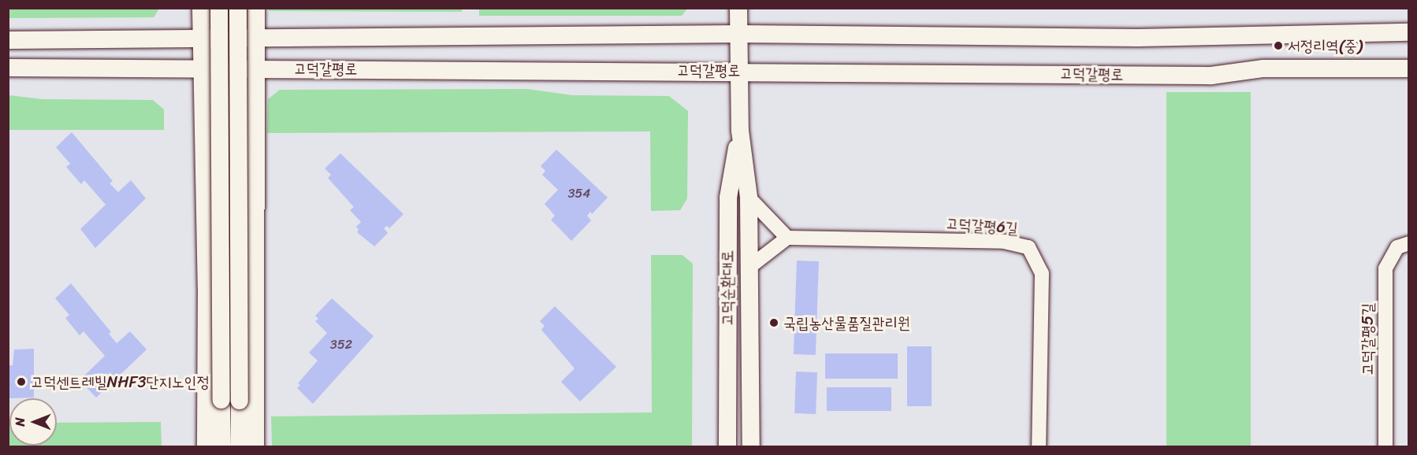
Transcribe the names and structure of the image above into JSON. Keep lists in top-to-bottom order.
{
  "streets": {
    "street": [
      "고덕갈평로",
      "고덕갈평6길",
      "고덕순환대로",
      "고덕갈평5길"
    ]
  },
  "crossings": [
    ["고덕갈평로", "고덕순환대로"]
  ],
  "places": ["서정리역(중)", "국립농산물품질관리원", "고덕센트레빌NHF3단지노인정"],
  "house_numbers": ["354", "352"],
  "north": "left"
}
